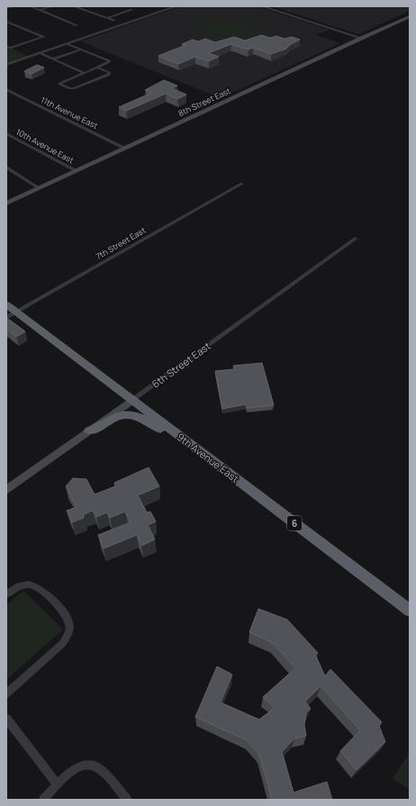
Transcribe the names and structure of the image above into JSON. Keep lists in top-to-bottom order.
{
  "streets": {
    "highway": ["9th Avenue East", "6"],
    "main road": ["8th Street East", "6th Street East"],
    "street": ["11th Avenue East", "10th Avenue East", "7th Street East"]
  },
  "crossings": [
    ["8th Street East", "11th Avenue East"],
    ["8th Street East", "10th Avenue East"],
    ["7th Street East", "9th Avenue East"],
    ["6th Street East", "9th Avenue East"]
  ]
}
